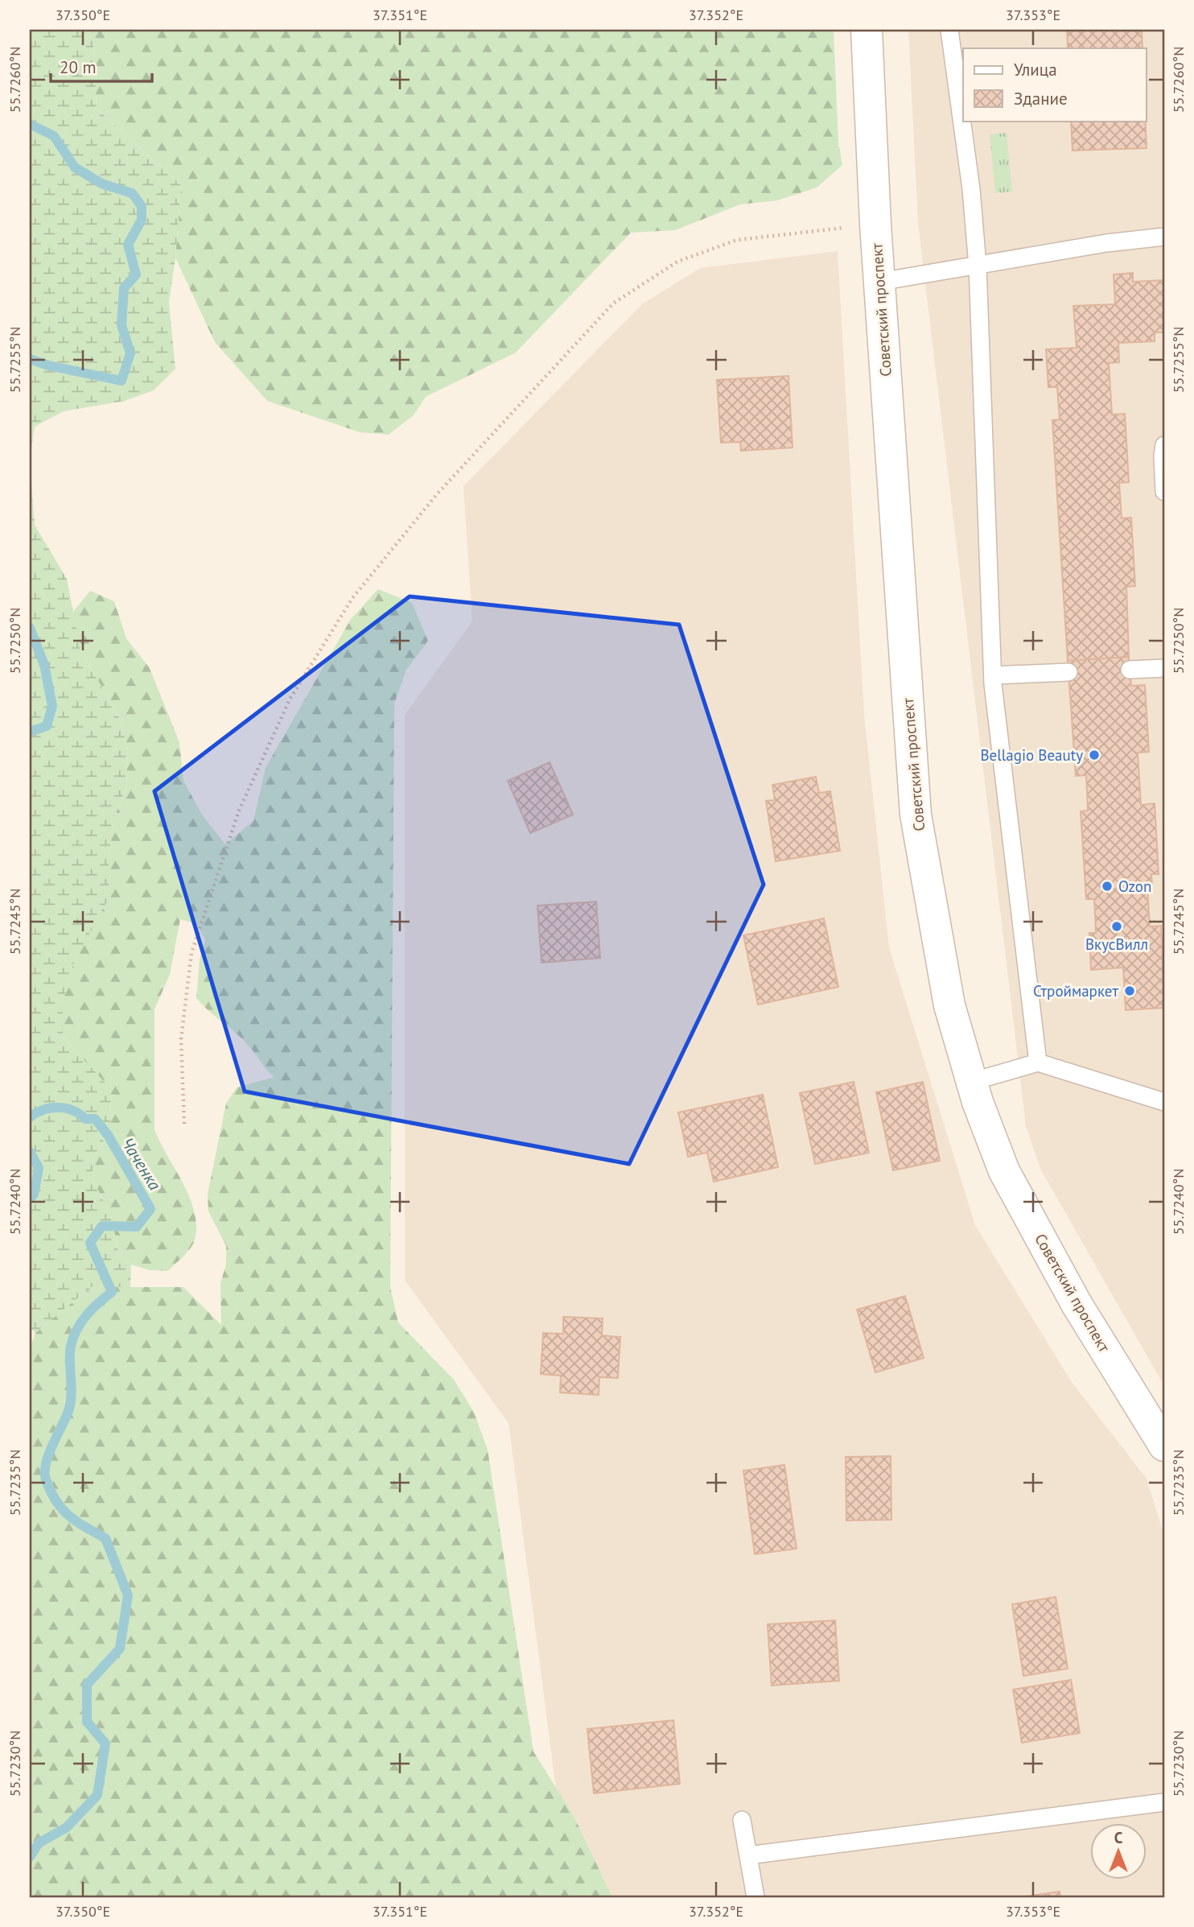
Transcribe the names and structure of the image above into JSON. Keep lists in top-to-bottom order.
{
  "streets": {
    "street": ["Советский проспект"]
  },
  "water": ["Чаченка"],
  "places": [
    "Bellagio Beauty",
    "Ozon",
    "ВкусВилл",
    "Строймаркет"
  ],
  "legend": ["Улица", "Здание"],
  "scale_bar": "20 m",
  "north": "top",
  "coordinates": [
    "37.350°E",
    "37.351°E",
    "37.352°E",
    "37.353°E",
    "55.7260°N",
    "55.7255°N",
    "55.7250°N",
    "55.7245°N",
    "55.7240°N",
    "55.7235°N",
    "55.7230°N"
  ]
}
